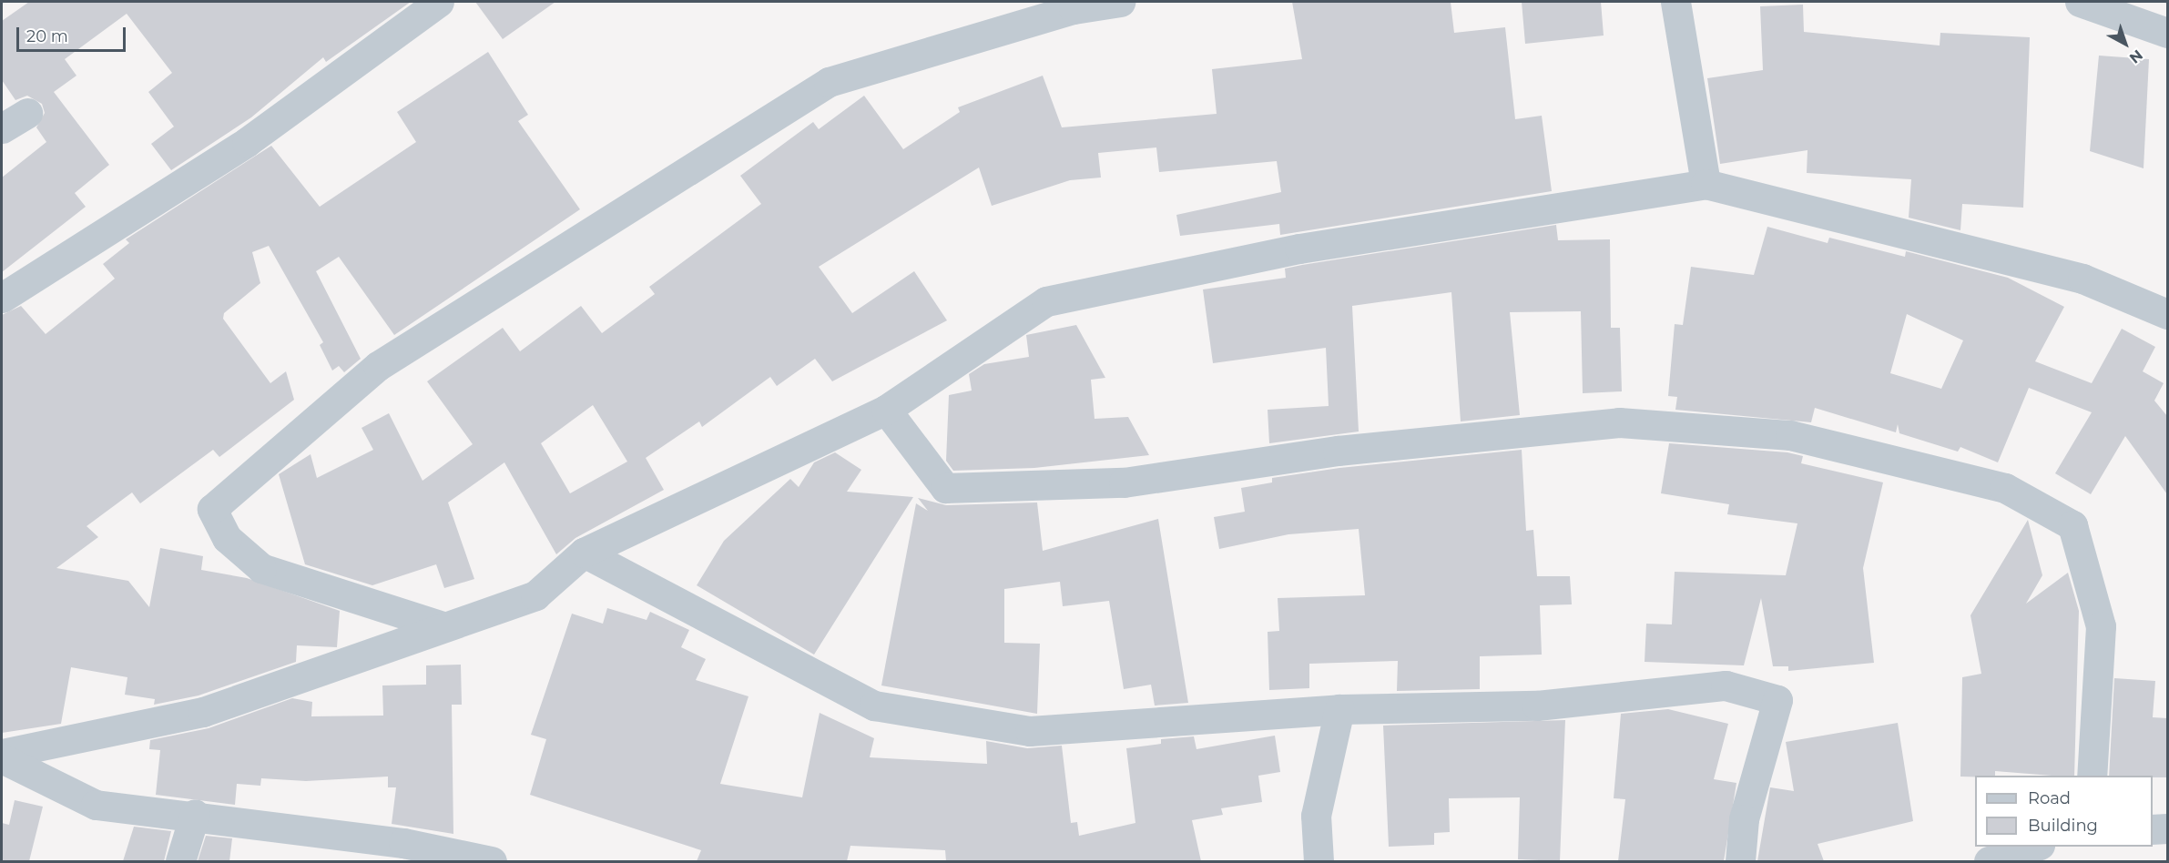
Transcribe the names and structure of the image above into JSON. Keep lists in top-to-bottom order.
{
  "legend": ["Road", "Building"],
  "scale_bar": "20 m",
  "north": "bottom right"
}
